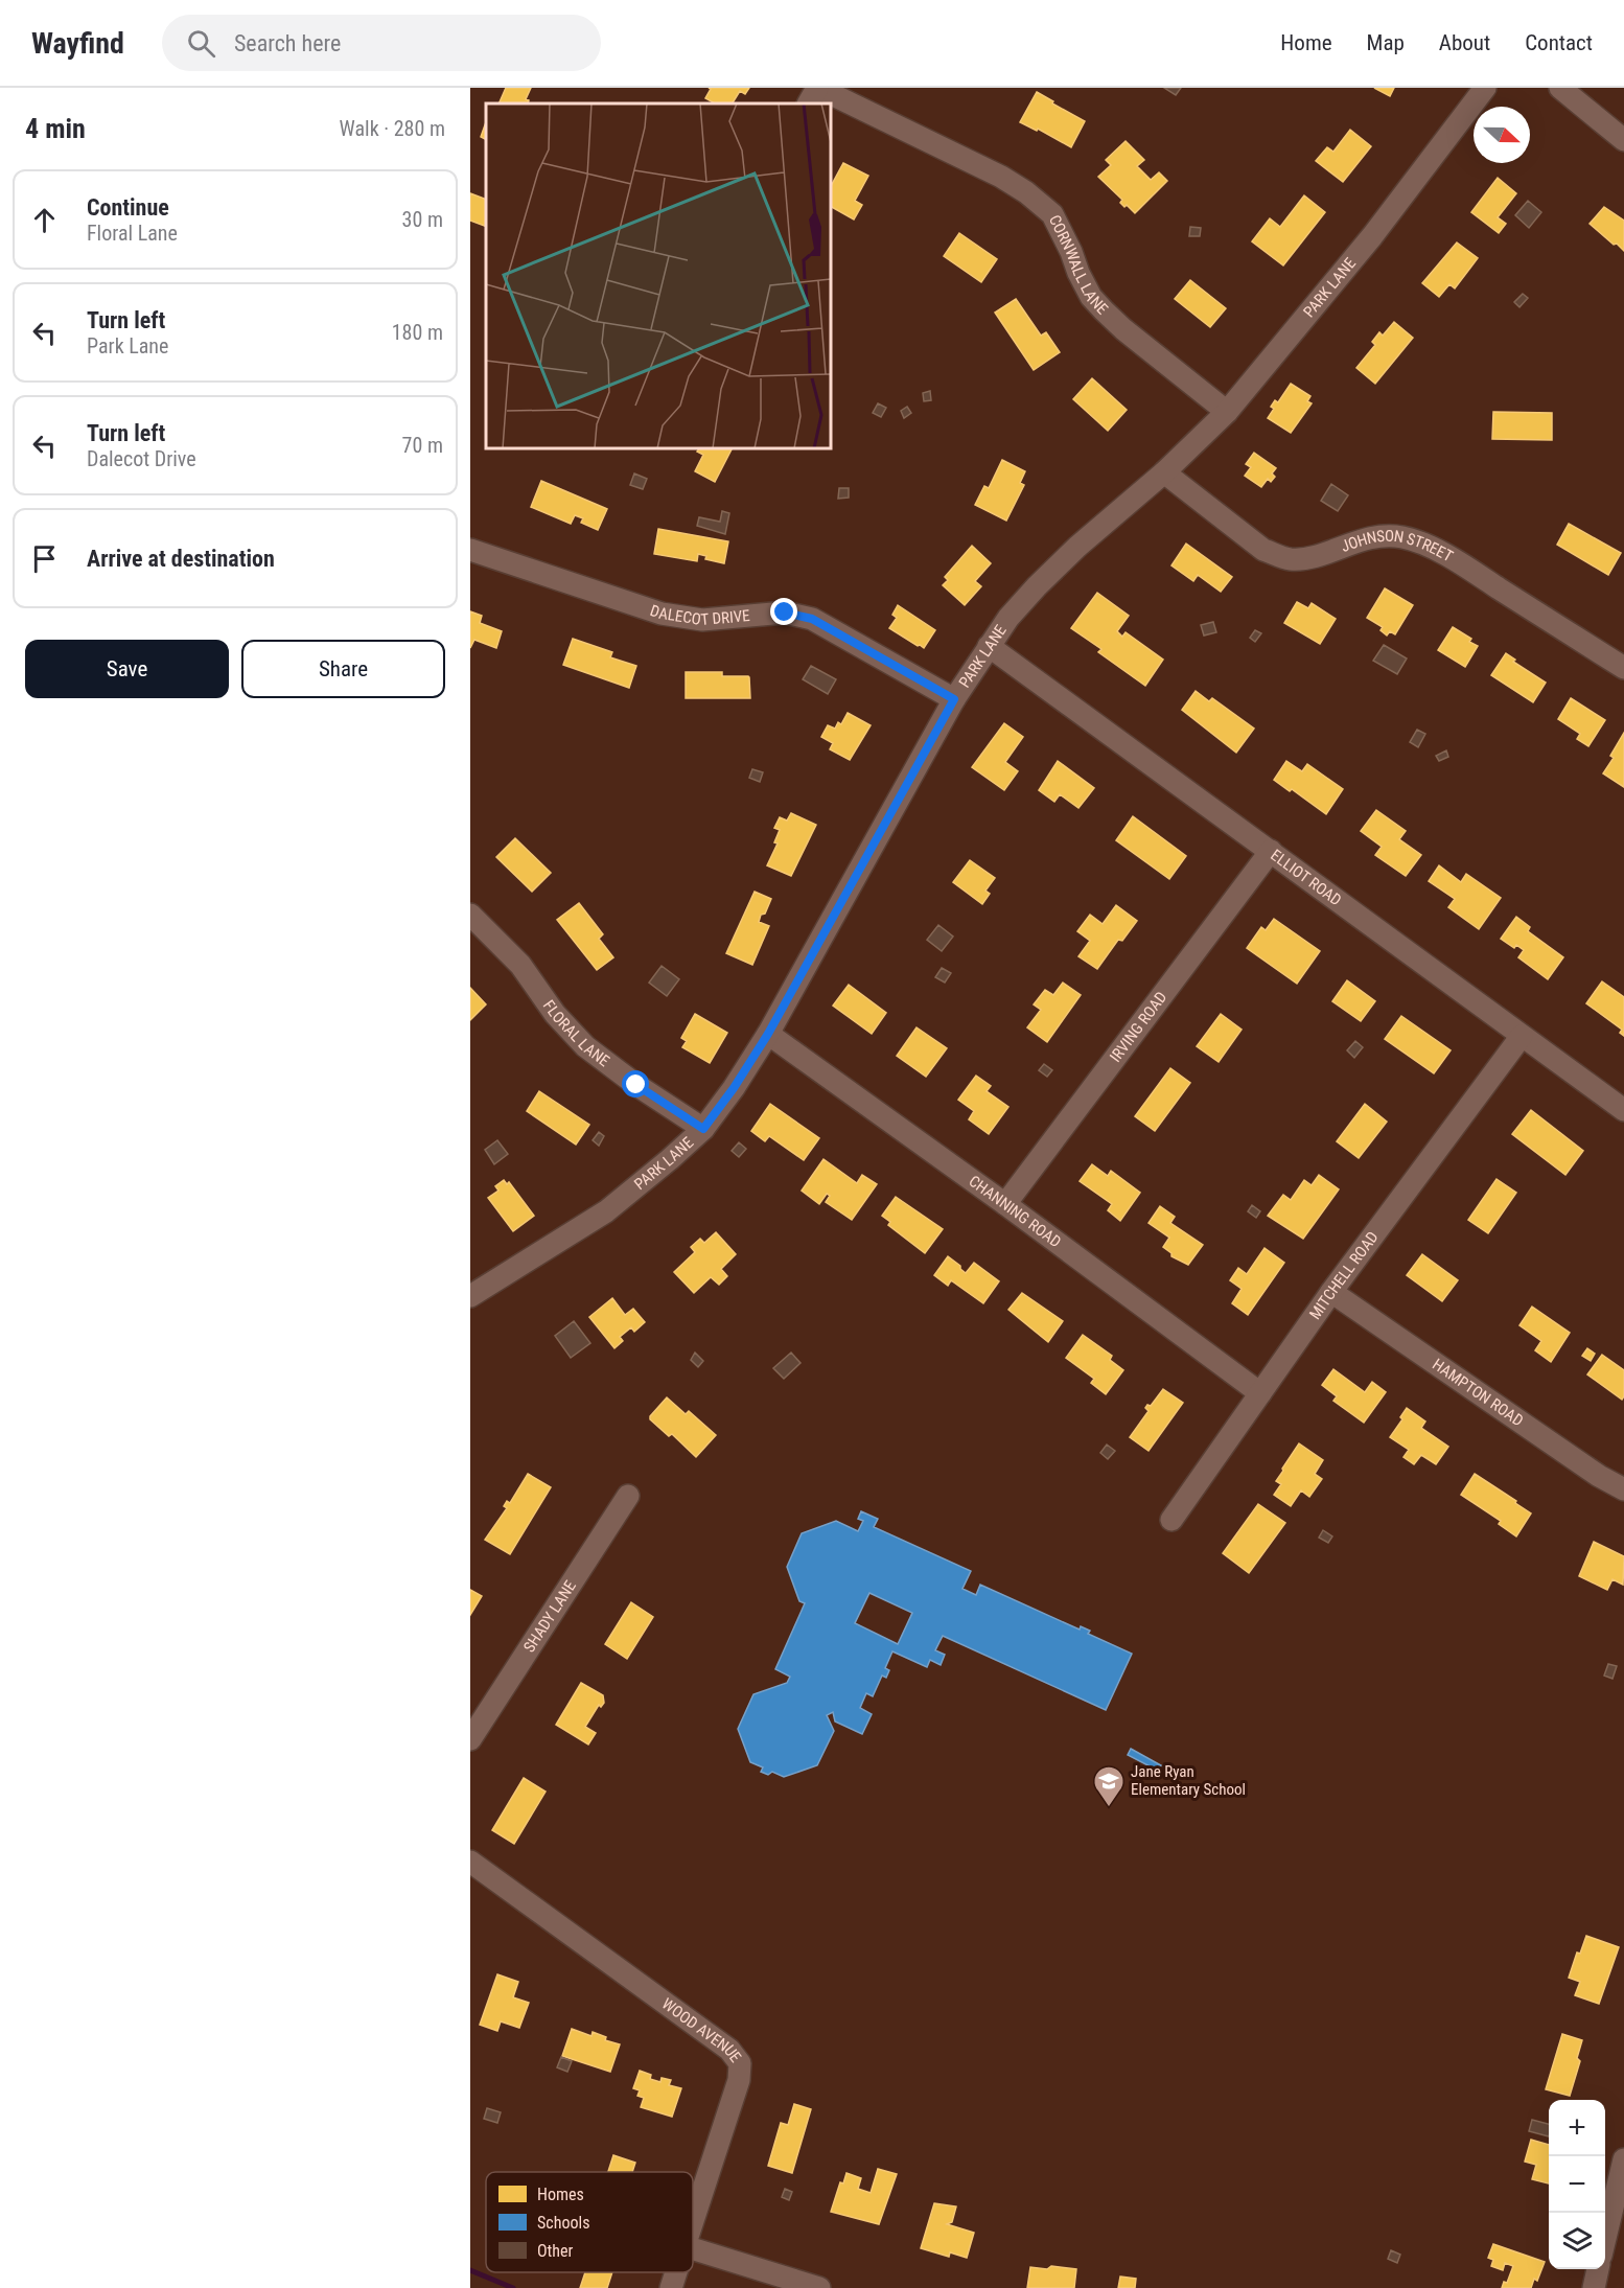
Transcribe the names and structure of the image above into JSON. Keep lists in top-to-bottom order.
{
  "streets": {
    "street": [
      "CORNWALL LANE",
      "PARK LANE",
      "JOHNSON STREET",
      "DALECOT DRIVE",
      "ELLIOT ROAD",
      "IRVING ROAD",
      "FLORAL LANE",
      "CHANNING ROAD",
      "MITCHELL ROAD",
      "HAMPTON ROAD",
      "SHADY LANE",
      "WOOD AVENUE"
    ]
  },
  "crossings": [
    ["CORNWALL LANE", "PARK LANE"],
    ["PARK LANE", "JOHNSON STREET"],
    ["PARK LANE", "DALECOT DRIVE"],
    ["PARK LANE", "ELLIOT ROAD"],
    ["PARK LANE", "FLORAL LANE"],
    ["PARK LANE", "CHANNING ROAD"],
    ["ELLIOT ROAD", "IRVING ROAD"],
    ["ELLIOT ROAD", "MITCHELL ROAD"],
    ["IRVING ROAD", "CHANNING ROAD"],
    ["CHANNING ROAD", "MITCHELL ROAD"],
    ["MITCHELL ROAD", "HAMPTON ROAD"]
  ],
  "places": {
    "school or university": ["Jane Ryan Elementary School"]
  },
  "legend": ["Homes", "Schools", "Other"],
  "north": "right",
  "page": {
    "header": "Wayfind",
    "search": "Search here",
    "nav": [
      "Home",
      "Map",
      "About",
      "Contact"
    ],
    "heading": ["4 min", "Walk · 280 m"],
    "list": [
      ["Continue", "Floral Lane", "30 m"],
      ["Turn left", "Park Lane", "180 m"],
      ["Turn left", "Dalecot Drive", "70 m"],
      "Arrive at destination"
    ],
    "buttons": ["Save", "Share"],
    "map_buttons": ["+", "−"]
  }
}
